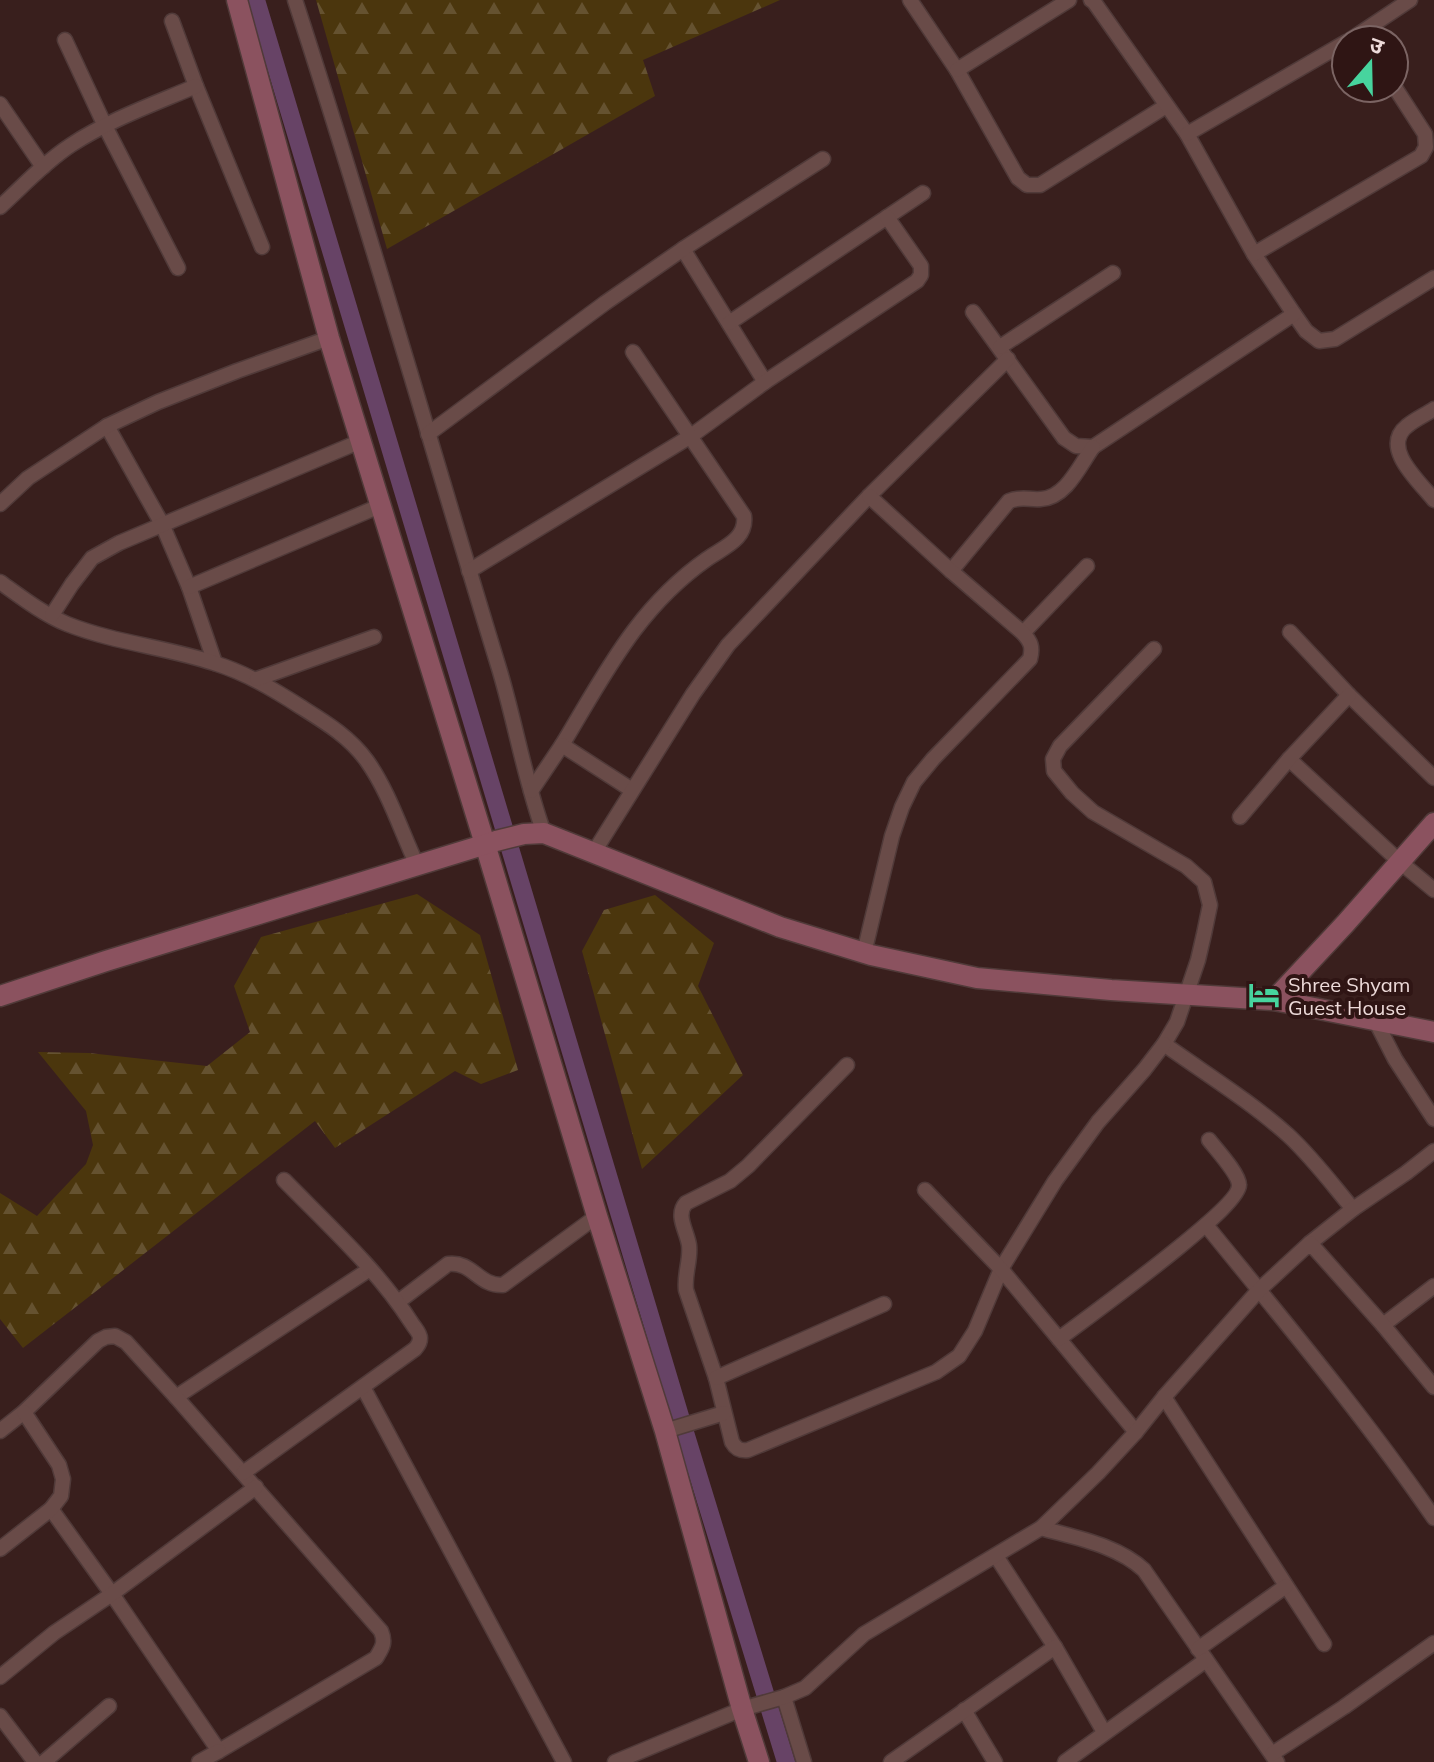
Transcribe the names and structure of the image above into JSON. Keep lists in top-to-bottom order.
{
  "places": {
    "hotel": ["Shree Shyam Guest House"]
  },
  "north": "top"
}
